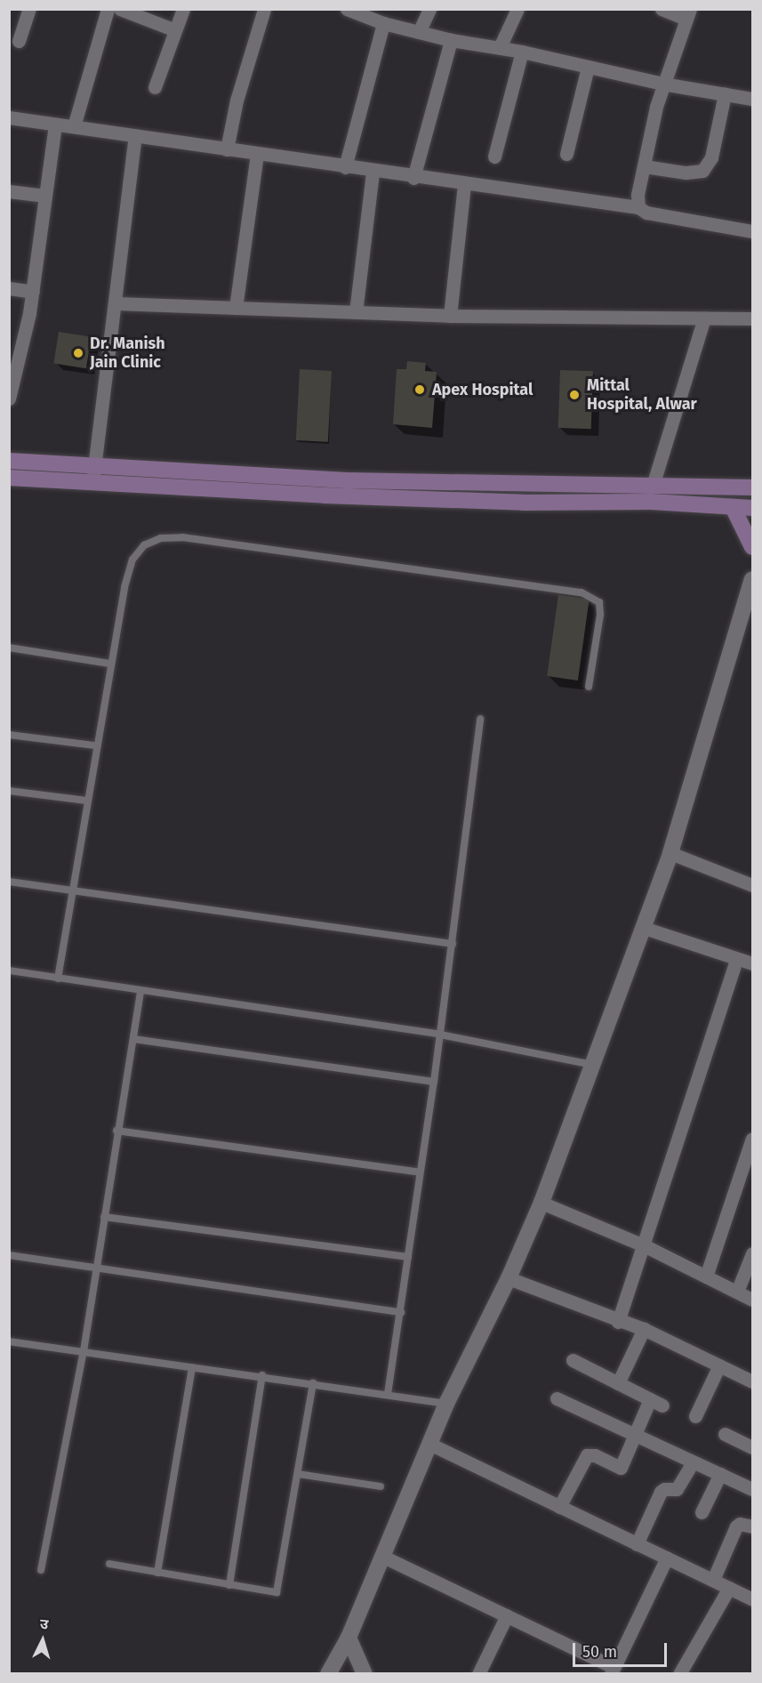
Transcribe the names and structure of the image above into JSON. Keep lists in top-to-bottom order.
{
  "places": ["Dr. Manish Jain Clinic", "Apex Hospital", "Mittal Hospital, Alwar"],
  "scale_bar": "50 m",
  "north": "top"
}
